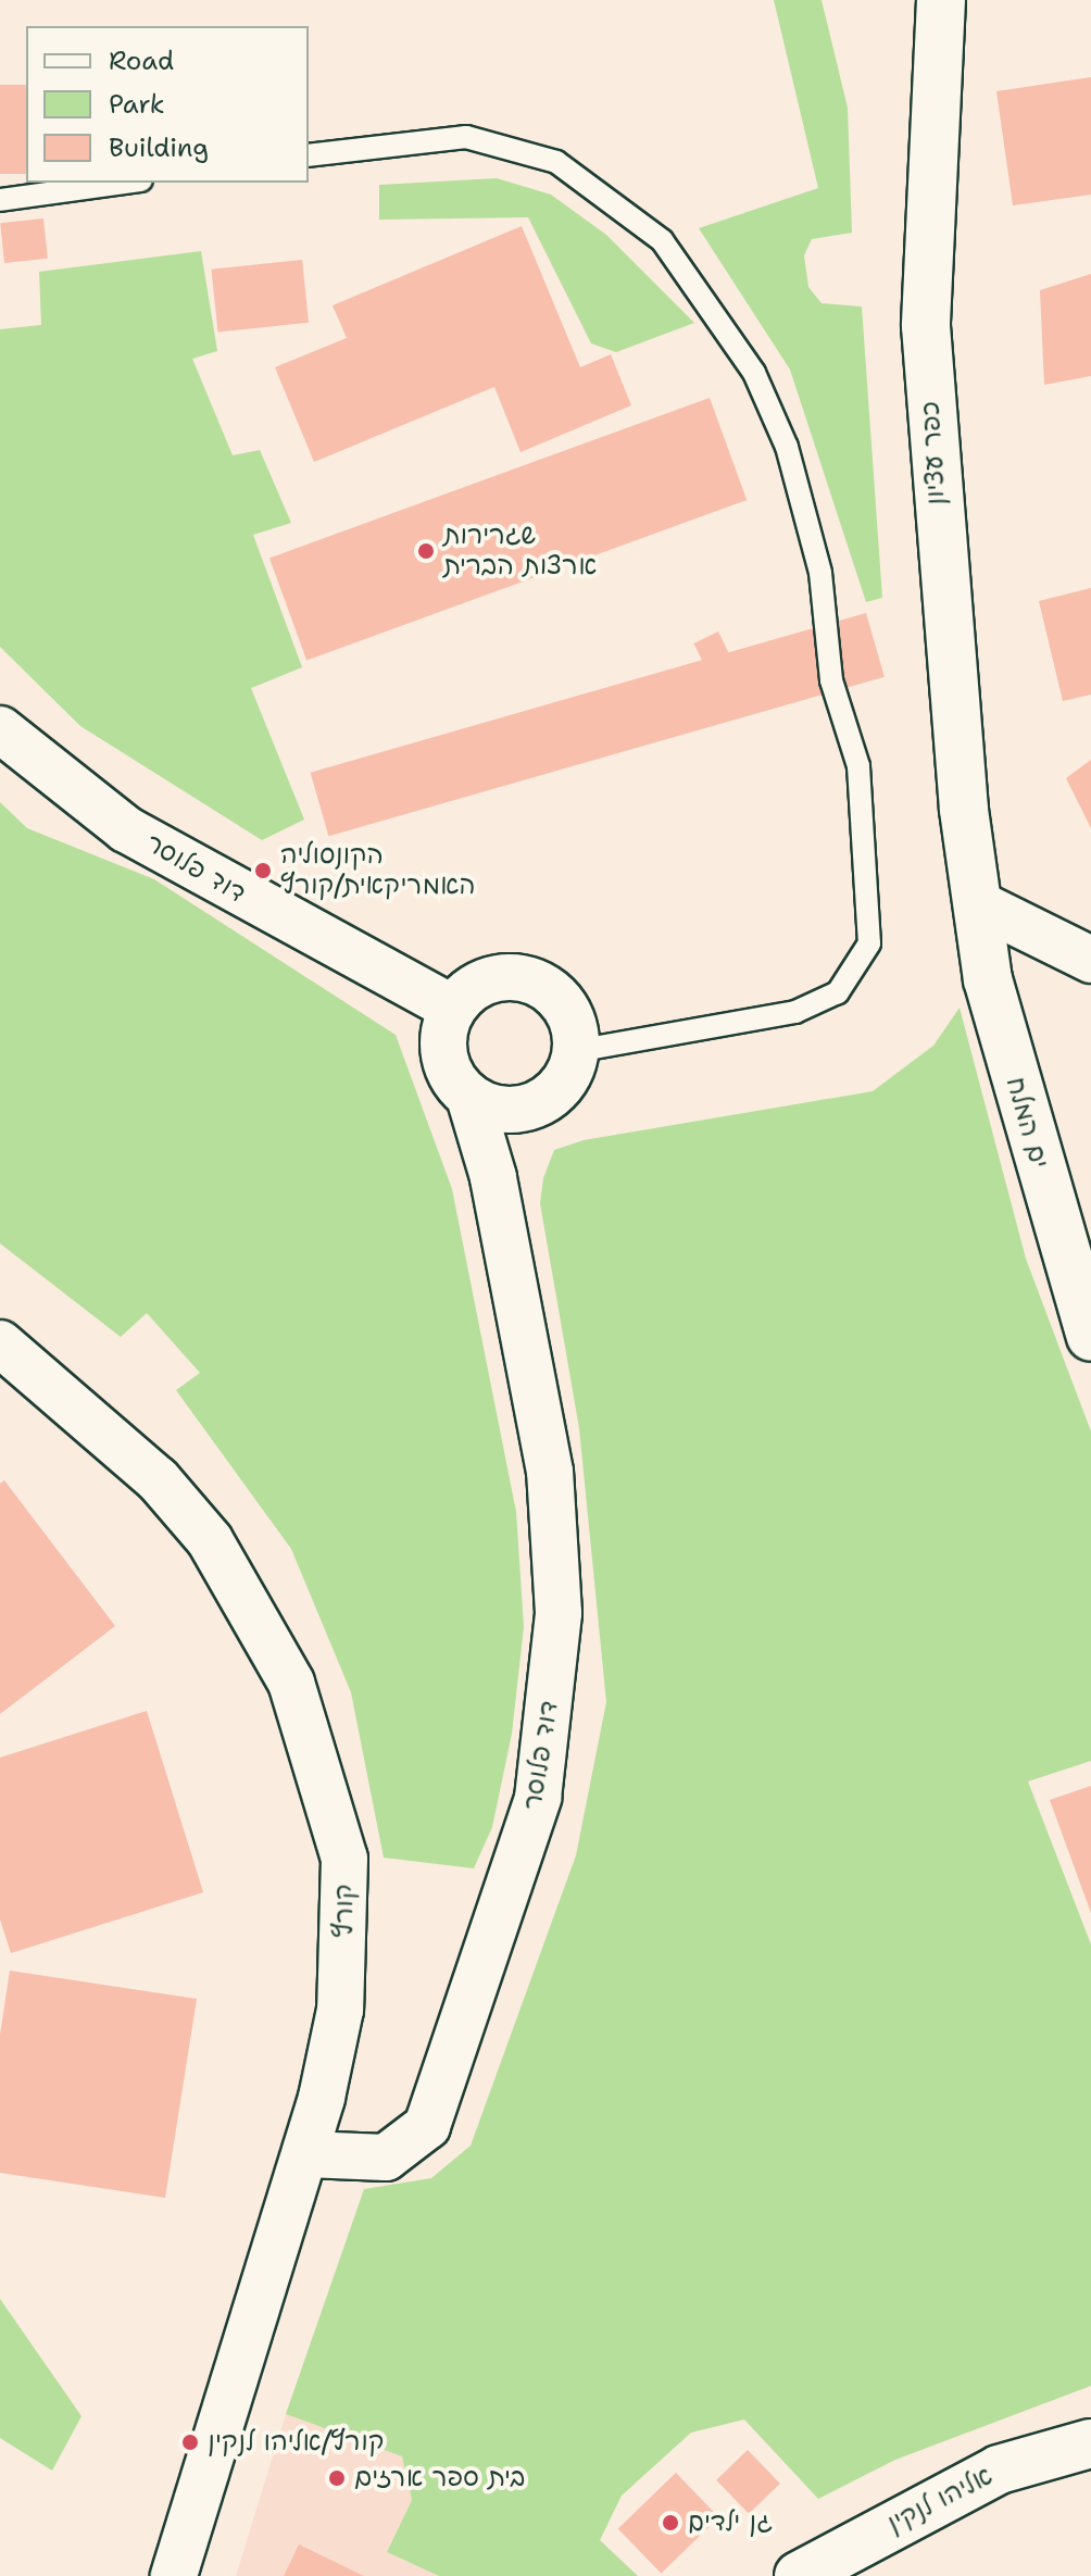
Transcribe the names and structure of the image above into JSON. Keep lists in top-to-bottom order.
{
  "streets": {
    "street": [
      "כפר עציון",
      "דוד פלוסר",
      "ים המלח",
      "קורץ",
      "אליהו לנקין"
    ]
  },
  "crossings": [
    ["כפר עציון", "ים המלח"],
    ["דוד פלוסר", "קורץ"]
  ],
  "places": [
    "שגרירות ארצות הברית",
    "הקונסוליה האמריקאית/קורץ",
    "קורץ/אליהו לנקין",
    "בית ספר ארזים",
    "גן ילדים"
  ],
  "legend": ["Road", "Park", "Building"]
}
